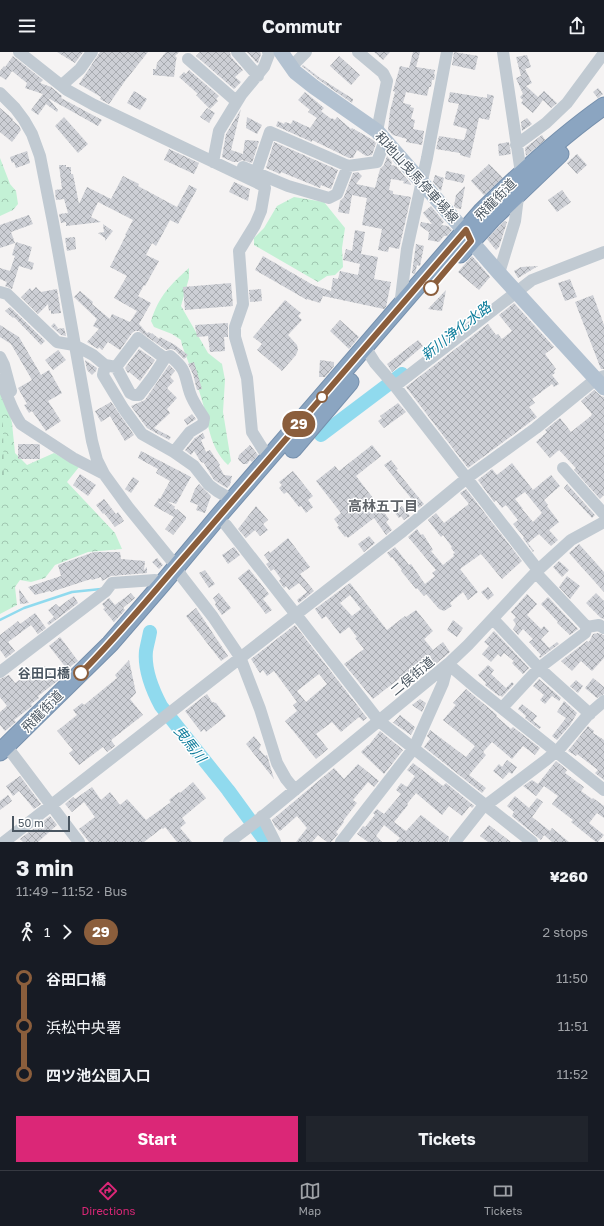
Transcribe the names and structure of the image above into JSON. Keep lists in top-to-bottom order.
{
  "streets": {
    "highway": ["飛龍街道"],
    "main road": ["和地山曳馬停車場線"],
    "street": ["二俣街道"]
  },
  "crossings": [
    ["和地山曳馬停車場線", "飛龍街道"]
  ],
  "districts": ["高林五丁目"],
  "water": ["新川浄化水路", "曳馬川"],
  "places": ["谷田口橋"],
  "lines": ["bus line 29"],
  "scale_bar": "50 m",
  "page": {
    "header": "Commutr",
    "on_map": "29",
    "scale": "50 m",
    "heading": ["3 min", "11:49 – 11:52 · Bus", "¥260"],
    "legs": ["1", "29", "2 stops"],
    "list": [
      {
        "name": "谷田口橋",
        "value": "11:50"
      },
      {
        "name": "浜松中央署",
        "value": "11:51"
      },
      {
        "name": "四ツ池公園入口",
        "value": "11:52"
      }
    ],
    "buttons": ["Start", "Tickets"],
    "tabs": ["Directions", "Map", "Tickets"]
  }
}
